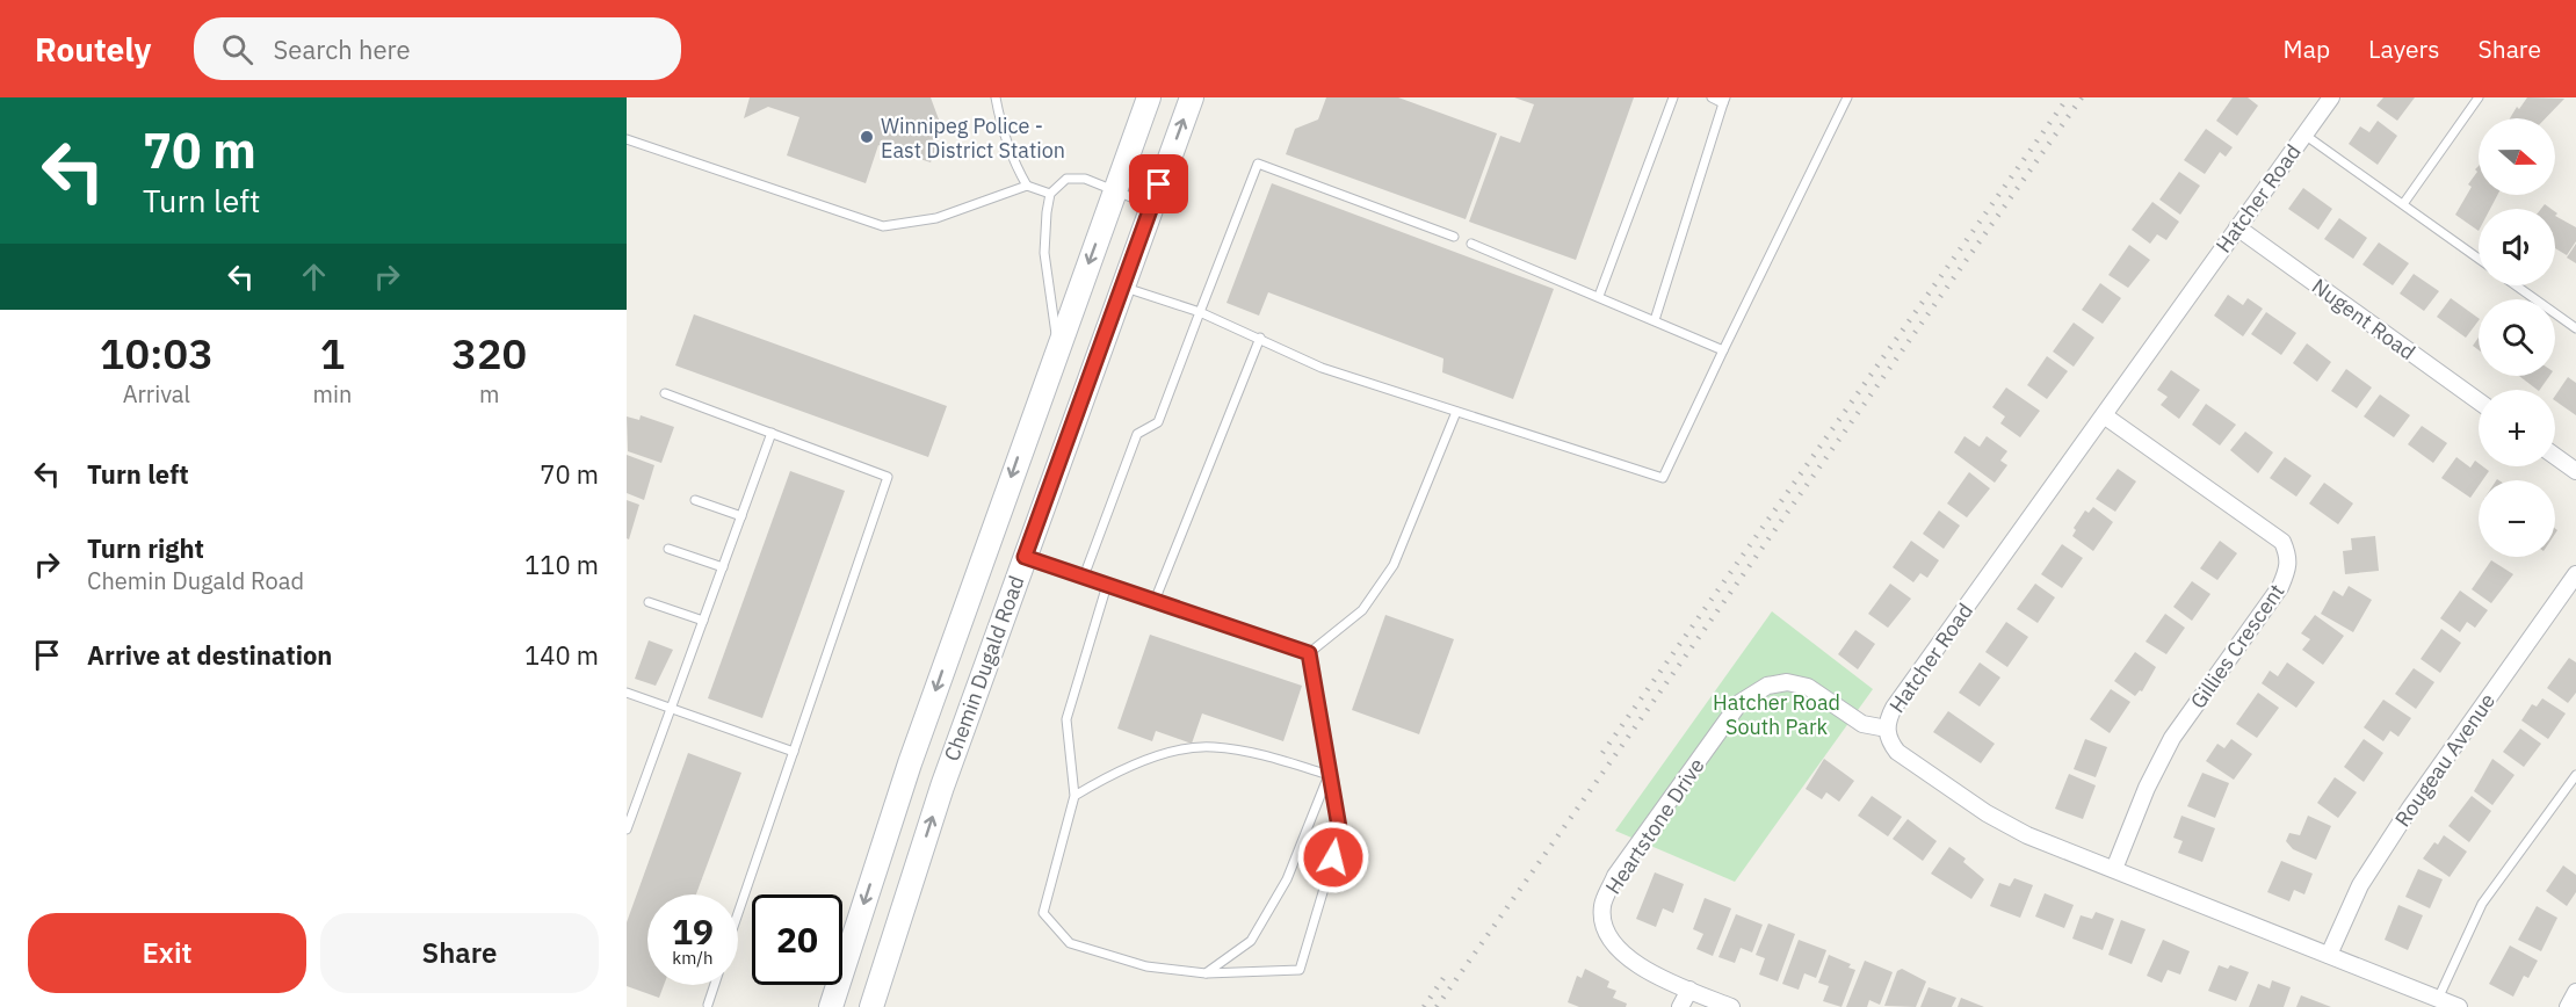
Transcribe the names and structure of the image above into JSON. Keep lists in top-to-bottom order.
{
  "streets": {
    "main road": ["Chemin Dugald Road"],
    "street": [
      "Hatcher Road",
      "Nugent Road",
      "Gillies Crescent",
      "Rougeau Avenue",
      "Heartstone Drive"
    ]
  },
  "crossings": [
    ["Hatcher Road", "Nugent Road"],
    ["Hatcher Road", "Gillies Crescent"],
    ["Hatcher Road", "Rougeau Avenue"],
    ["Hatcher Road", "Heartstone Drive"]
  ],
  "parks": ["Hatcher Road South Park"],
  "places": ["Winnipeg Police - East District Station"],
  "north": "right",
  "page": {
    "header": "Routely",
    "search": "Search here",
    "nav": ["Map", "Layers", "Share"],
    "turn": ["70 m", "Turn left"],
    "map_buttons": ["+", "−"],
    "eta": [
      "10:03",
      "Arrival",
      "1",
      "min",
      "320",
      "m"
    ],
    "list": [
      {
        "name": "Turn left",
        "value": "70 m"
      },
      {
        "name": "Turn right",
        "note": "Chemin Dugald Road",
        "value": "110 m"
      },
      {
        "name": "Arrive at destination",
        "value": "140 m"
      }
    ],
    "speed": "19 km/h",
    "limit": "20",
    "buttons": ["Exit", "Share"]
  }
}
